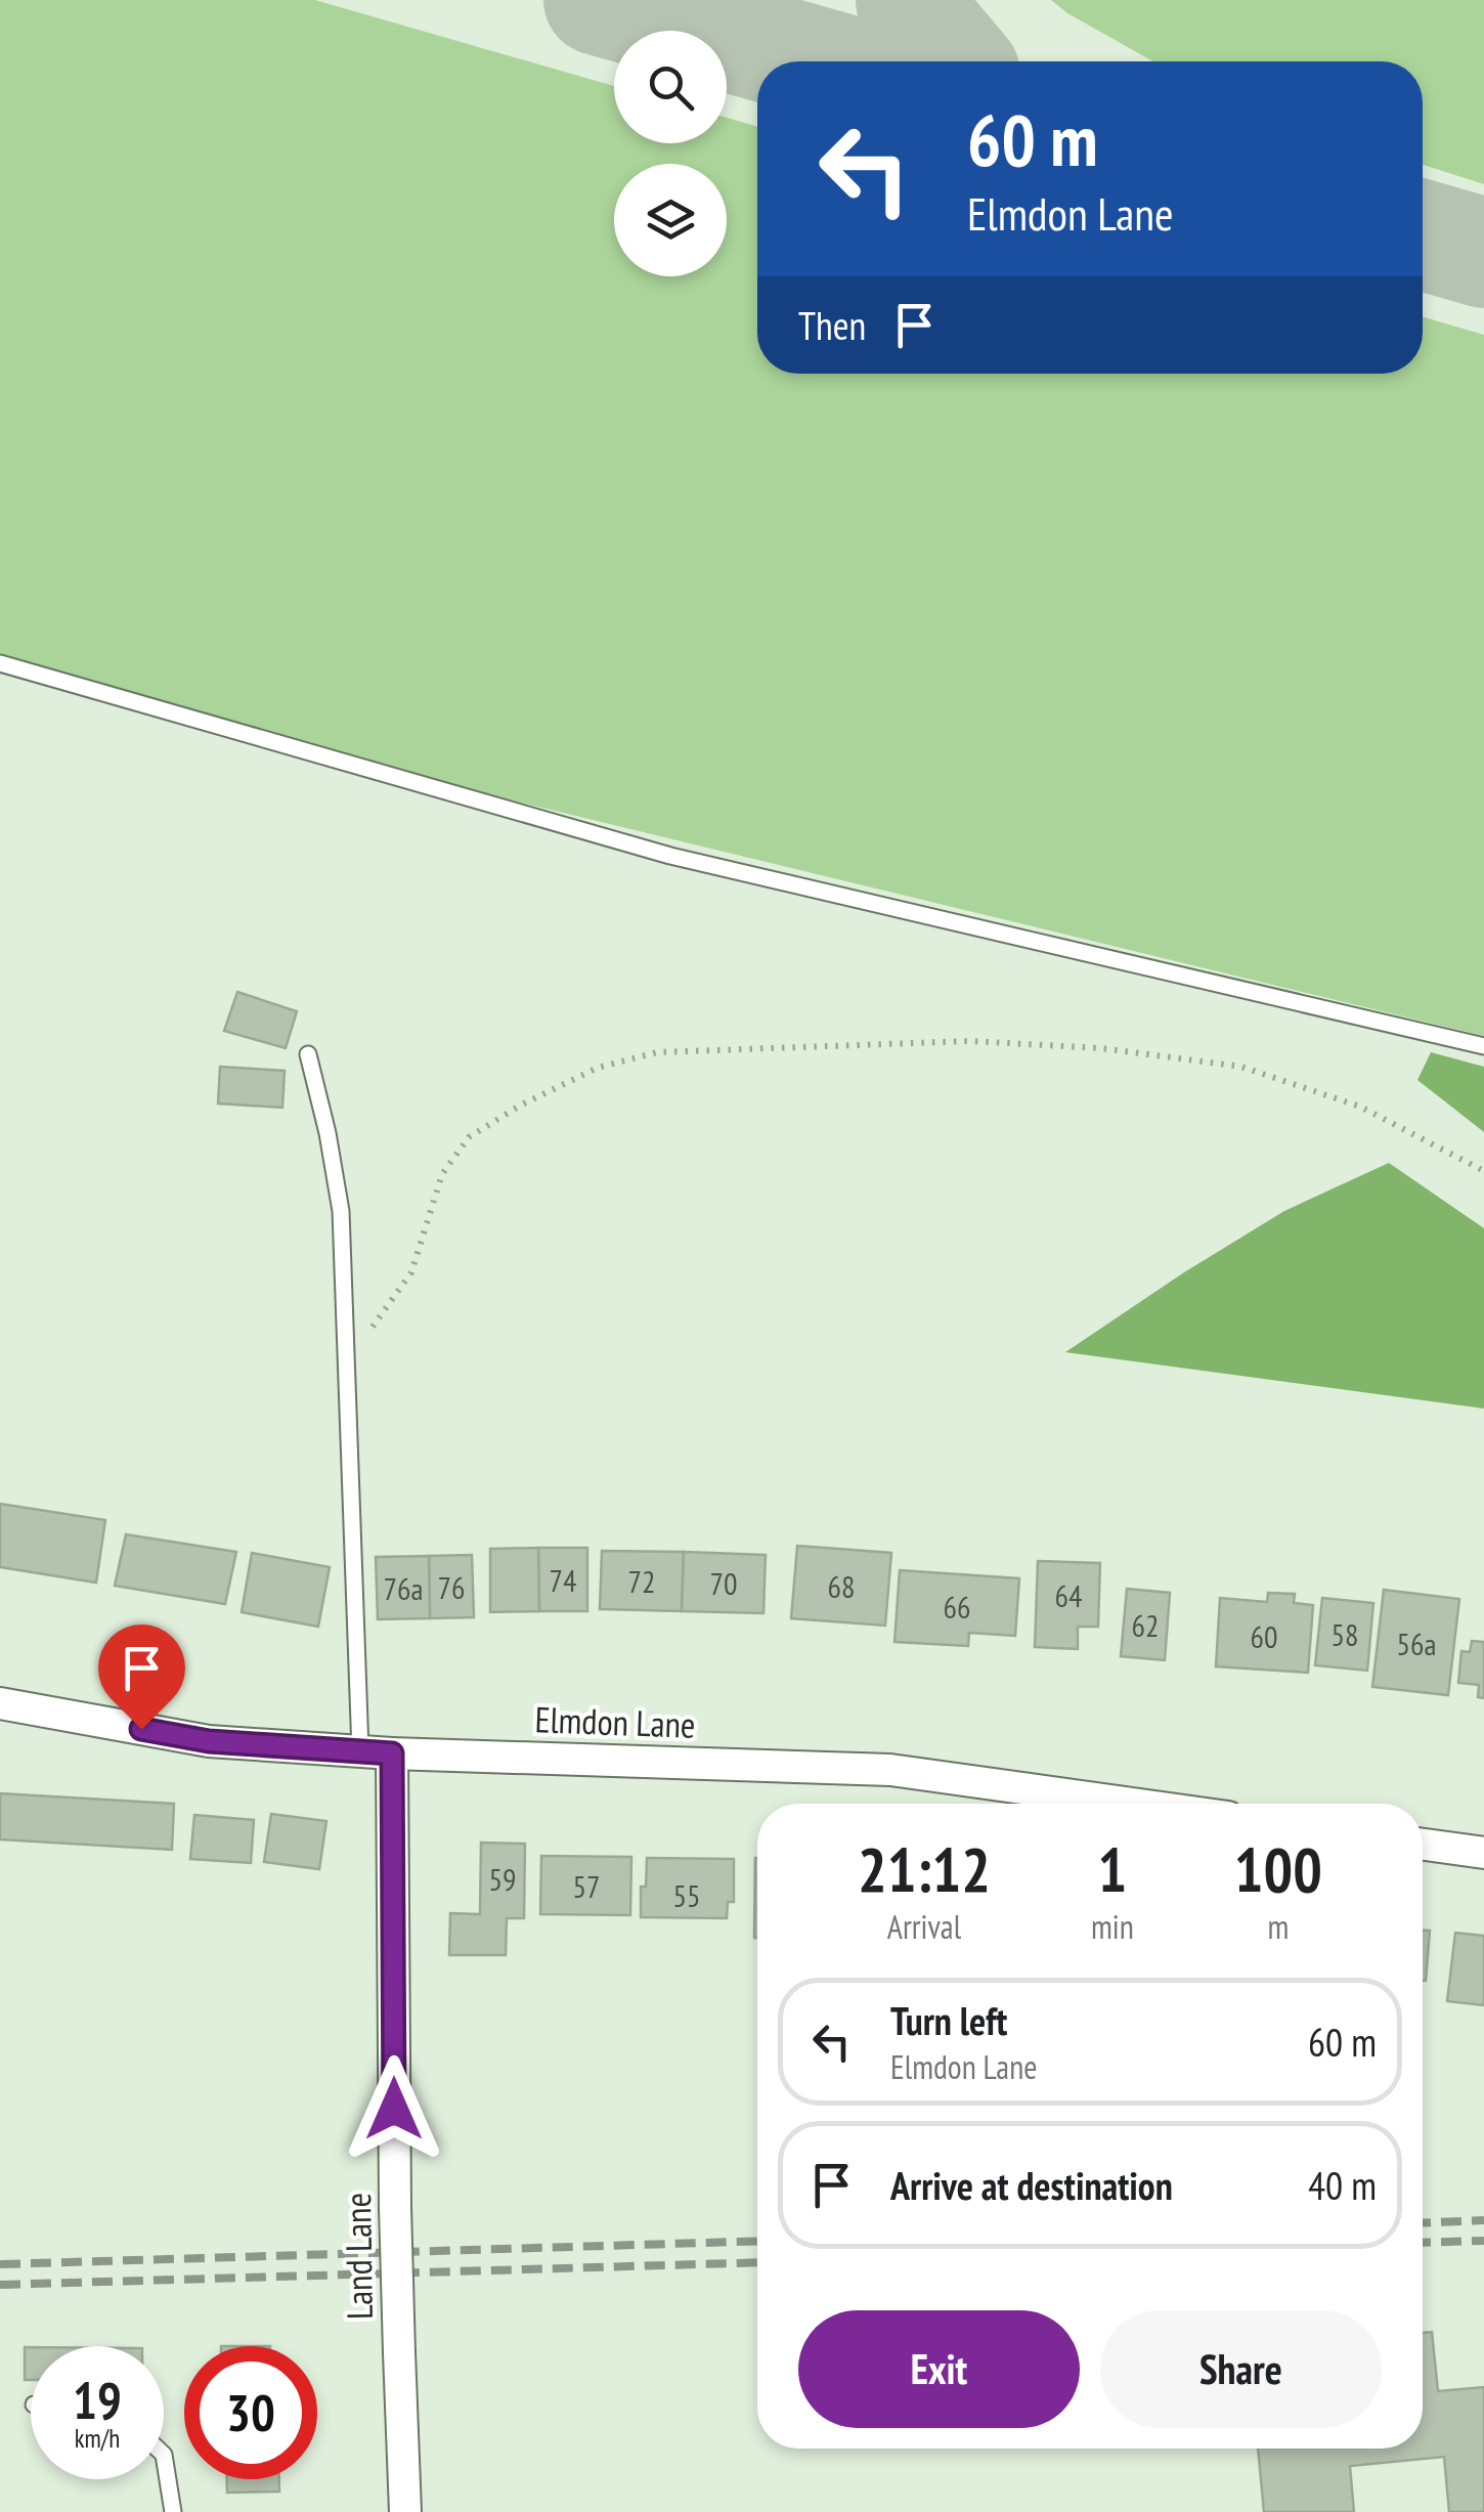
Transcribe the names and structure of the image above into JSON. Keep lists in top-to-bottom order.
{
  "streets": {
    "street": ["Elmdon Lane", "Land Lane"]
  },
  "crossings": [
    ["Elmdon Lane", "Land Lane"]
  ],
  "house_numbers": [
    "74",
    "72",
    "70",
    "68",
    "76",
    "76a",
    "64",
    "66",
    "62",
    "58",
    "60",
    "56a",
    "59",
    "57",
    "55"
  ],
  "page": {
    "turn": ["60 m", "Elmdon Lane"],
    "then": "Then",
    "eta": [
      "21:12",
      "Arrival",
      "1",
      "min",
      "100",
      "m"
    ],
    "list": [
      {
        "name": "Turn left",
        "note": "Elmdon Lane",
        "value": "60 m"
      },
      {
        "name": "Arrive at destination",
        "value": "40 m"
      }
    ],
    "buttons": ["Exit", "Share"],
    "speed": "19 km/h",
    "limit": "30"
  }
}
